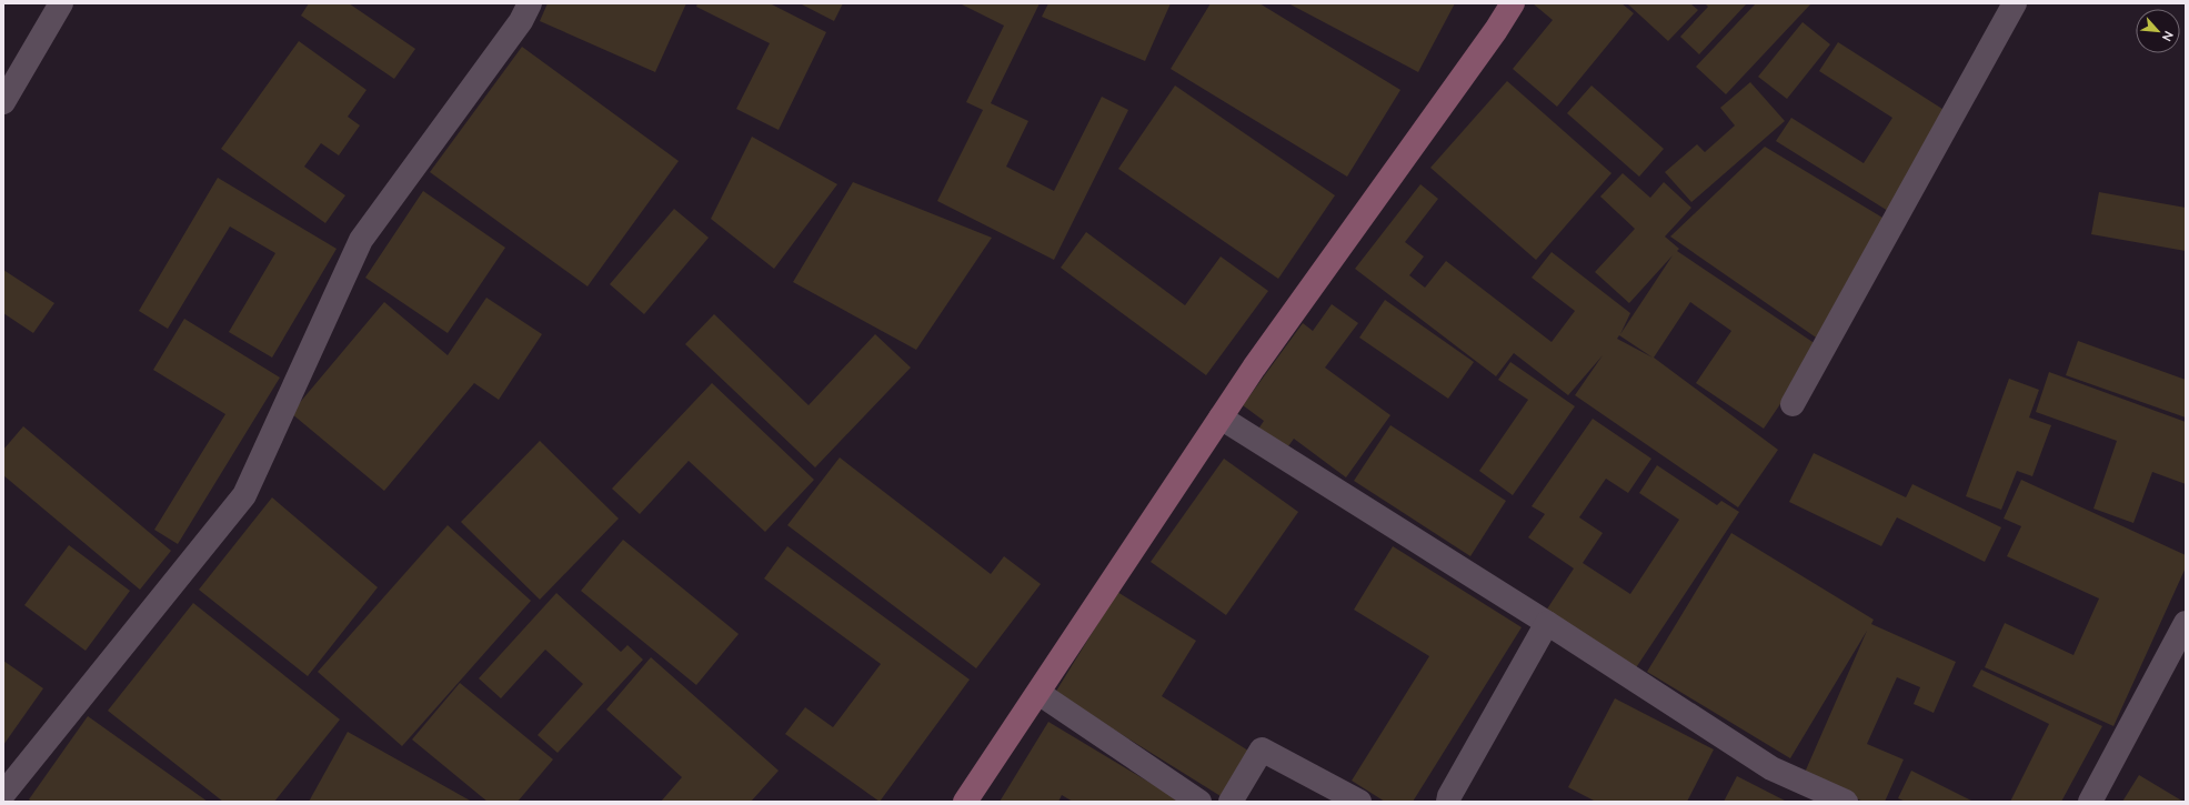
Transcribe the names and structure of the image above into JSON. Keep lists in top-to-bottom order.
{
  "north": "bottom right"
}
